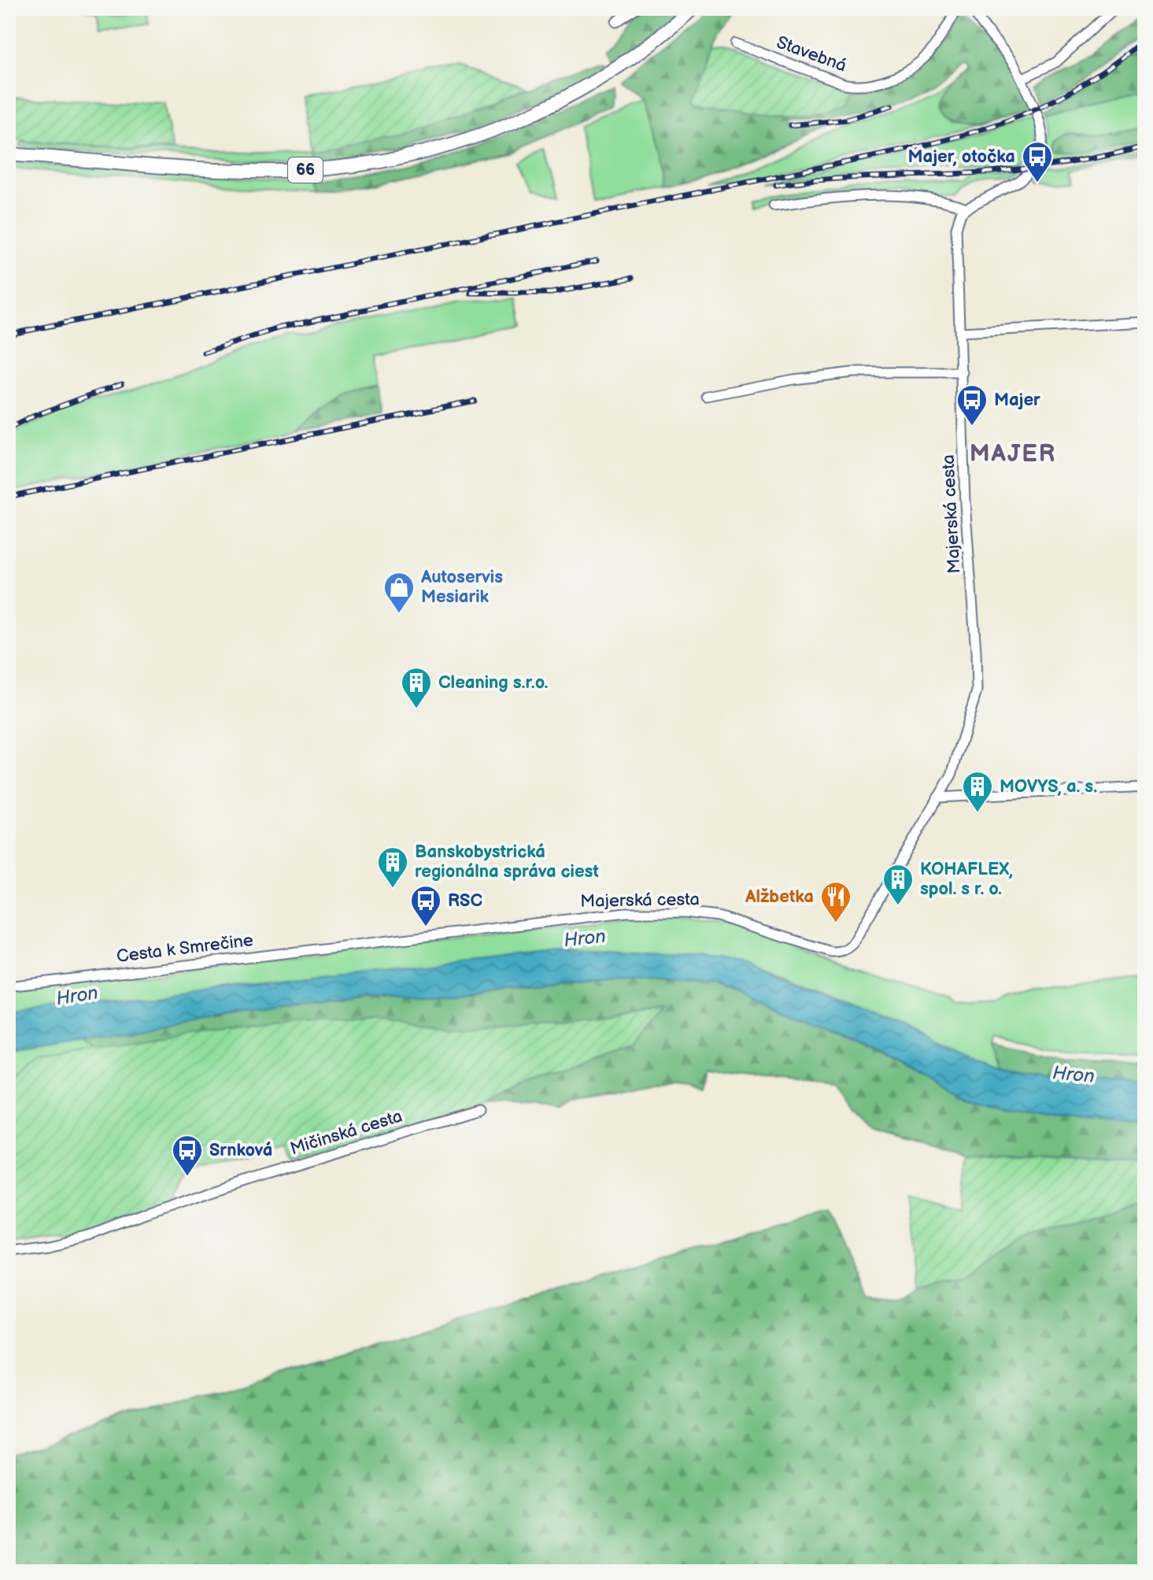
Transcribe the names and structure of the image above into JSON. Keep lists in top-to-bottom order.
{
  "streets": {
    "main road": ["66"],
    "street": [
      "Stavebná",
      "Majerská cesta",
      "Cesta k Smrečine",
      "Mičinská cesta"
    ]
  },
  "crossings": [
    ["Majerská cesta", "Cesta k Smrečine"]
  ],
  "districts": ["MAJER"],
  "water": ["Hron"],
  "places": {
    "bus stop": [
      "Majer, otočka",
      "Majer",
      "RSC",
      "Srnková"
    ],
    "shop": ["Autoservis Mesiarik"],
    "building": [
      "Cleaning s.r.o.",
      "MOVYS, a. s.",
      "Banskobystrická regionálna správa ciest",
      "KOHAFLEX, spol. s r. o."
    ],
    "restaurant": ["Alžbetka"]
  }
}
